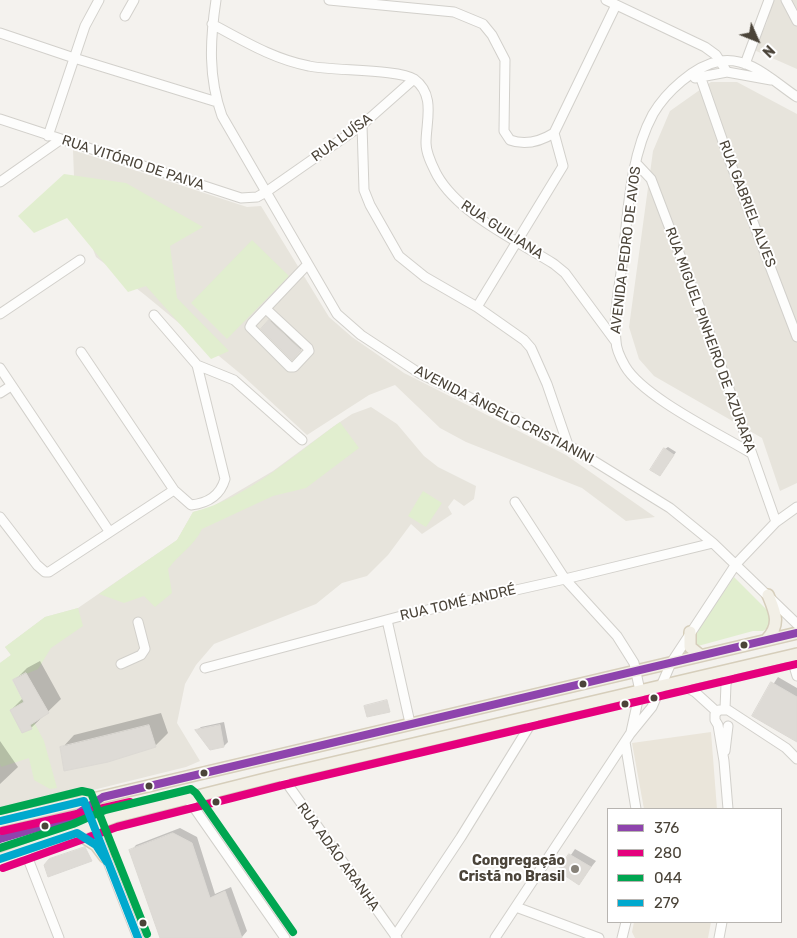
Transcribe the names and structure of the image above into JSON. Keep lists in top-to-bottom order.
{
  "streets": {
    "street": [
      "RUA LUÍSA",
      "RUA VITÓRIO DE PAIVA",
      "RUA GABRIEL ALVES",
      "RUA GUILIANA",
      "AVENIDA PEDRO DE AVOS",
      "RUA MIGUEL PINHEIRO DE AZURARA",
      "AVENIDA ÂNGELO CRISTIANINI",
      "RUA TOMÉ ANDRÉ",
      "RUA ADÃO ARANHA"
    ]
  },
  "crossings": [
    ["RUA LUÍSA", "RUA VITÓRIO DE PAIVA"],
    ["RUA LUÍSA", "RUA GUILIANA"],
    ["RUA LUÍSA", "AVENIDA ÂNGELO CRISTIANINI"],
    ["RUA VITÓRIO DE PAIVA", "AVENIDA ÂNGELO CRISTIANINI"],
    ["RUA GABRIEL ALVES", "AVENIDA PEDRO DE AVOS"],
    ["RUA GUILIANA", "AVENIDA PEDRO DE AVOS"],
    ["AVENIDA PEDRO DE AVOS", "RUA MIGUEL PINHEIRO DE AZURARA"],
    ["AVENIDA ÂNGELO CRISTIANINI", "RUA TOMÉ ANDRÉ"]
  ],
  "places": ["Congregação Cristã no Brasil"],
  "lines": [
    "transit line 376",
    "transit line 280",
    "transit line 044",
    "transit line 279"
  ],
  "legend": [
    "376",
    "280",
    "044",
    "279"
  ],
  "north": "bottom right"
}
